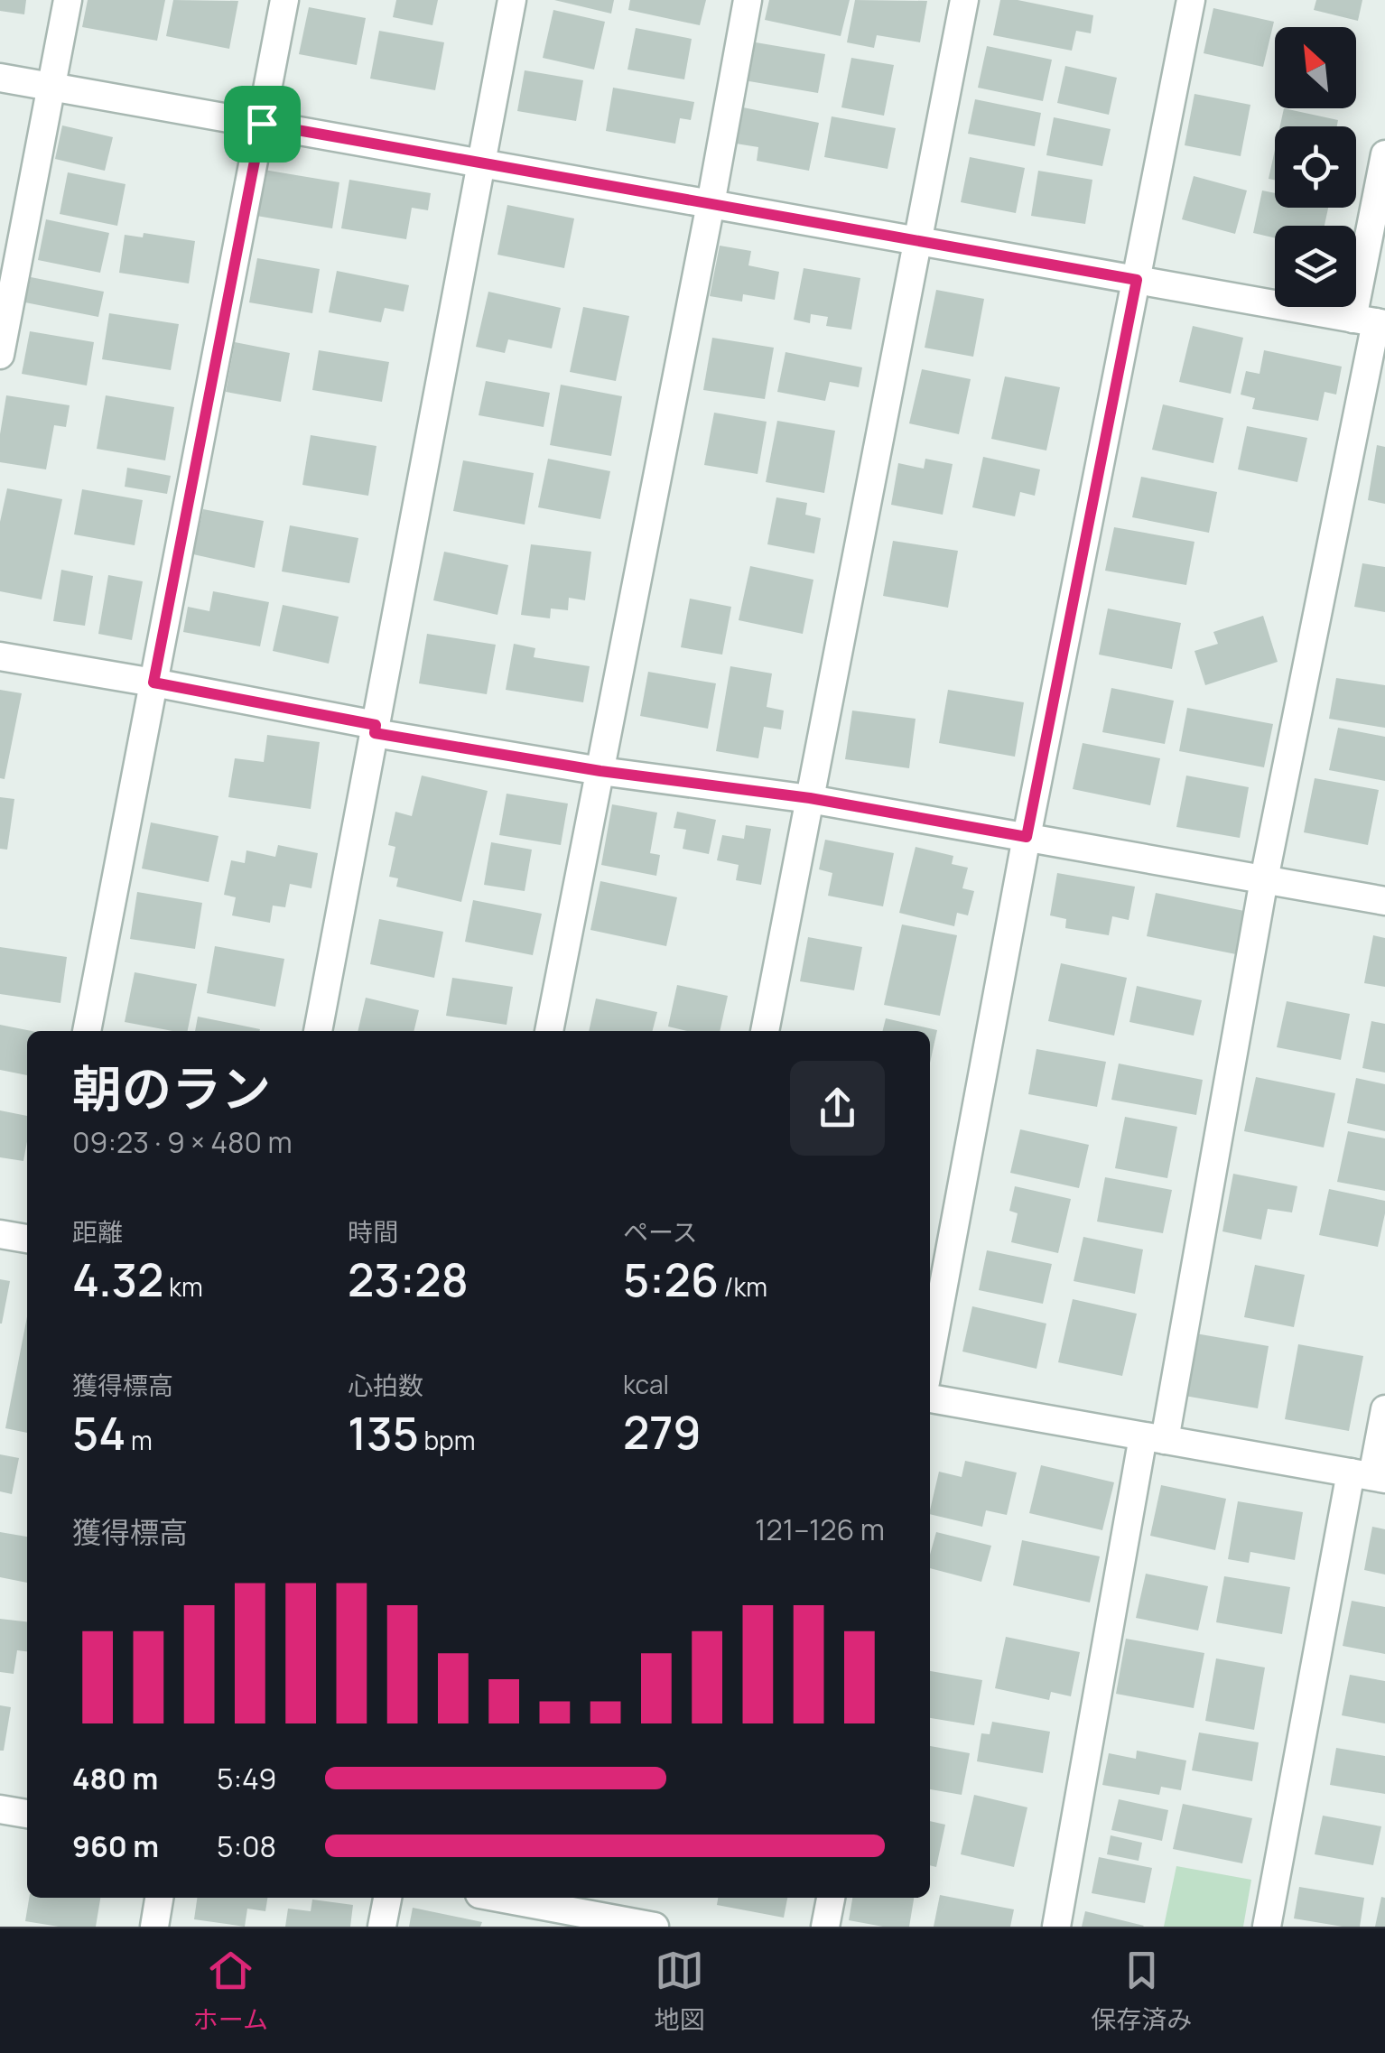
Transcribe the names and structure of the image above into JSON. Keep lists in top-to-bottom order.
{
  "north": "top left",
  "page": {
    "heading": ["朝のラン", "09:23 · 9 × 480 m"],
    "stats": [
      ["距離", "4.32 km"],
      ["時間", "23:28"],
      ["ペース", "5:26 /km"],
      ["獲得標高", "54 m"],
      ["心拍数", "135 bpm"],
      ["kcal", "279"]
    ],
    "chart": ["獲得標高", "121–126 m"],
    "list": [
      {
        "name": "480 m",
        "note": "5:49"
      },
      {
        "name": "960 m",
        "note": "5:08"
      }
    ],
    "tabs": ["ホーム", "地図", "保存済み"]
  }
}
